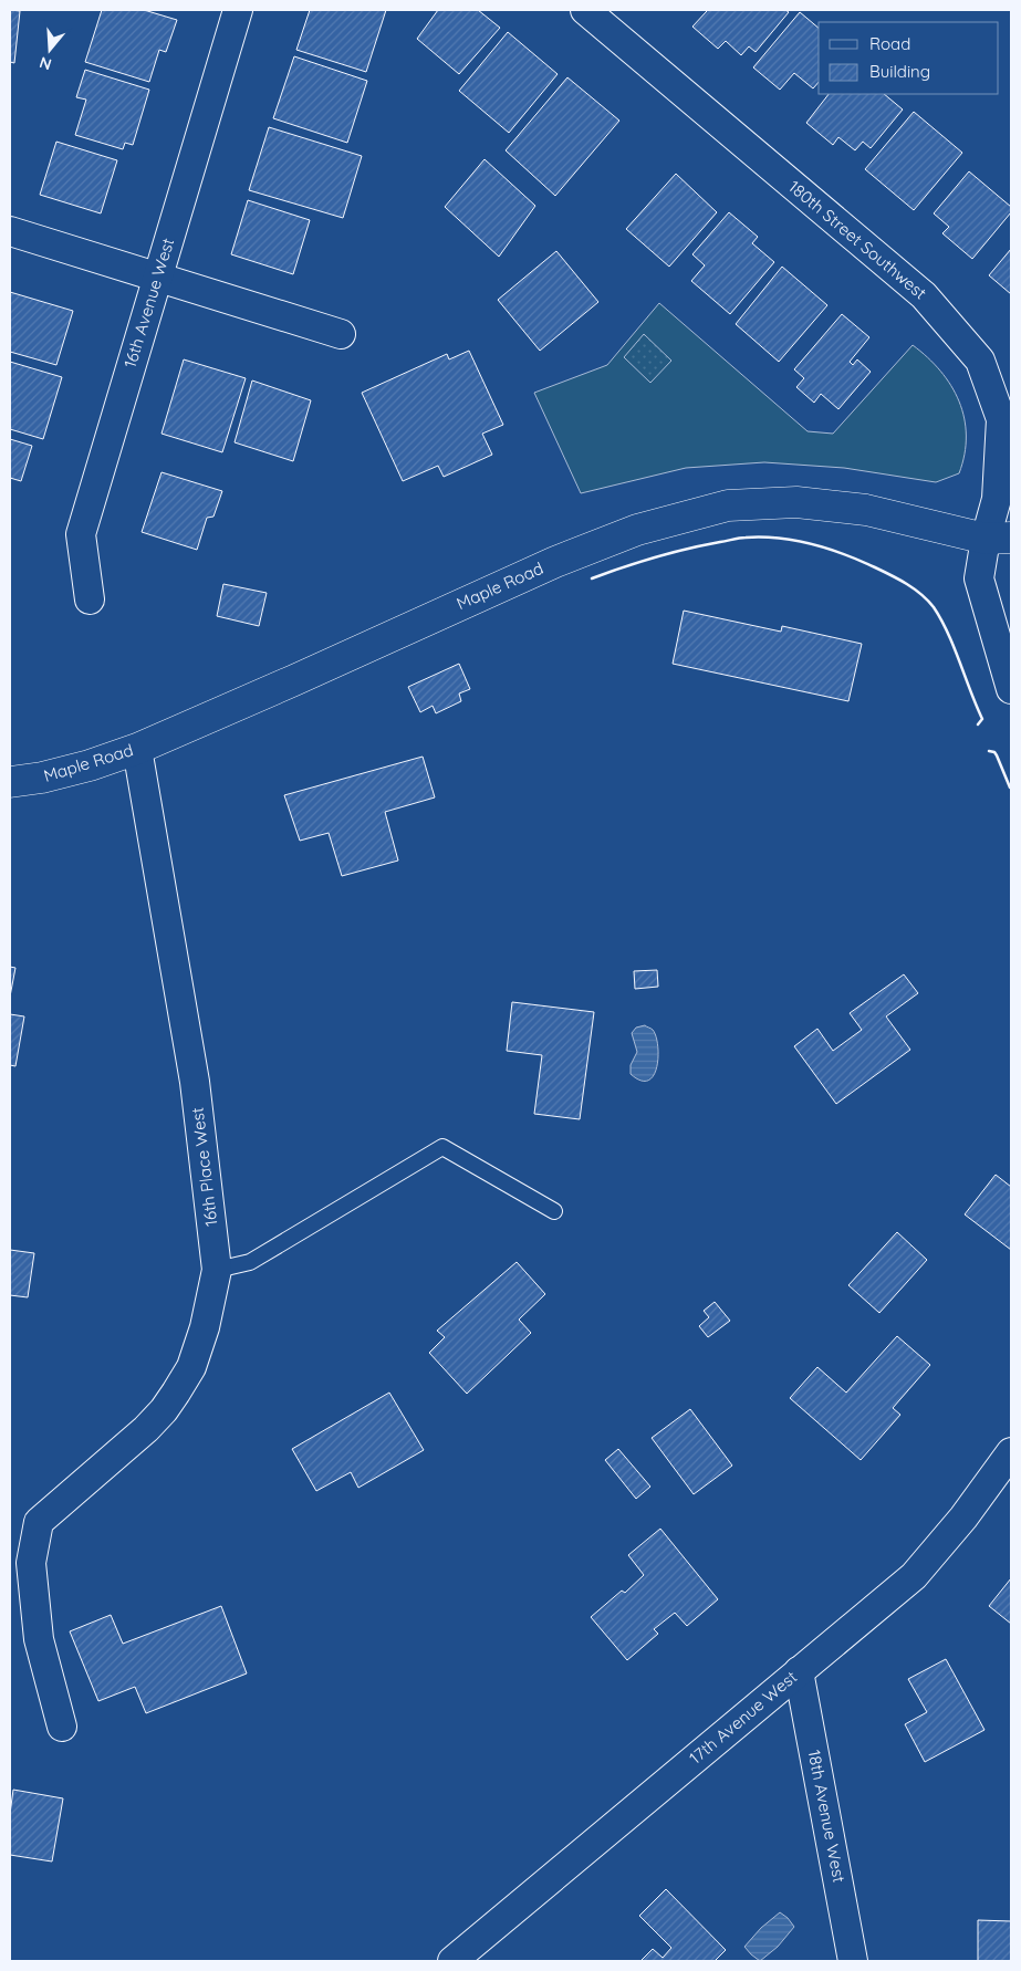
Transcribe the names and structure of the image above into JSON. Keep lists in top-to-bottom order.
{
  "streets": {
    "street": [
      "180th Street Southwest",
      "16th Avenue West",
      "Maple Road",
      "16th Place West",
      "17th Avenue West",
      "18th Avenue West"
    ]
  },
  "crossings": [
    ["180th Street Southwest", "Maple Road"],
    ["Maple Road", "16th Place West"],
    ["17th Avenue West", "18th Avenue West"]
  ],
  "legend": ["Road", "Building"],
  "north": "bottom"
}
